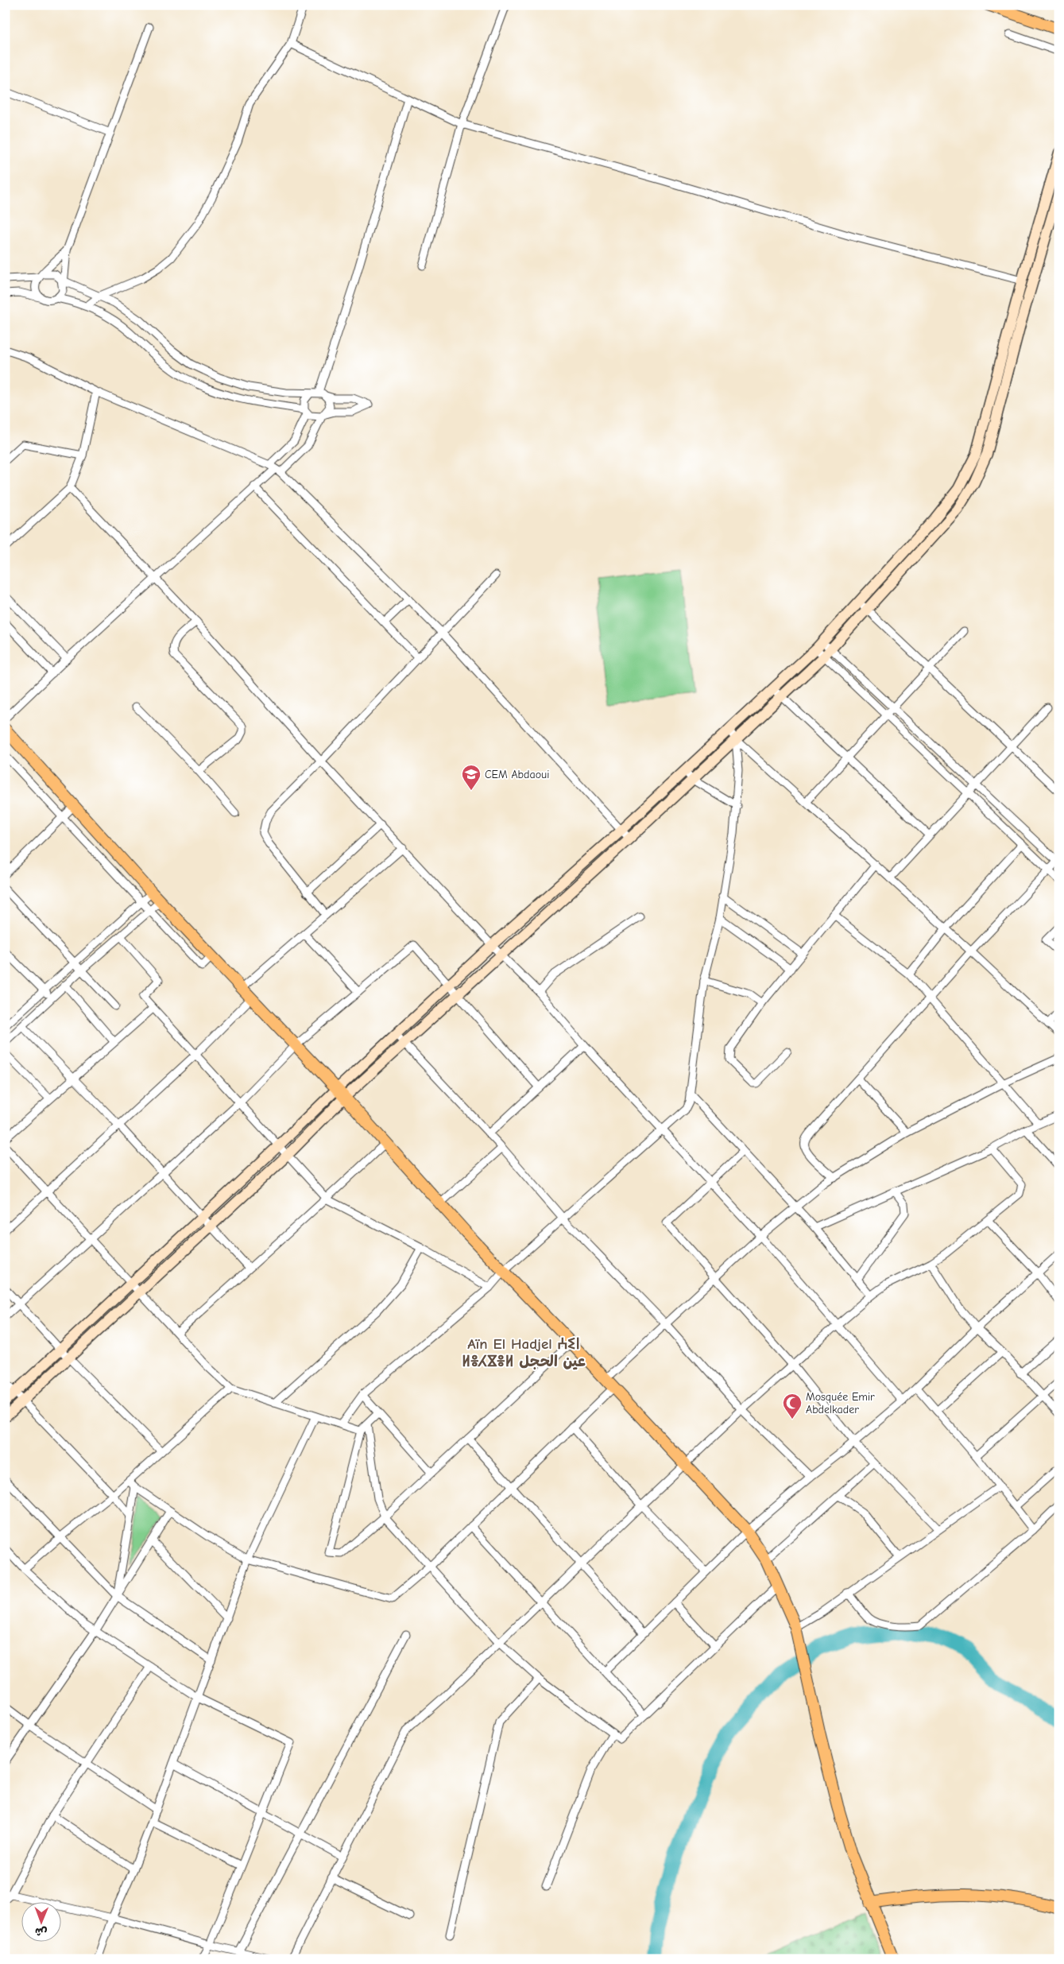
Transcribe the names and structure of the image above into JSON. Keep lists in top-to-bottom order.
{
  "districts": ["Aïn El Hadjel ⵄⵉⵏ ⵍⴻⵃⴵⴻⵍ عين الحجل"],
  "places": {
    "school or university": ["CEM Abdaoui"],
    "mosque": ["Mosquée Emir Abdelkader"]
  },
  "north": "bottom"
}
